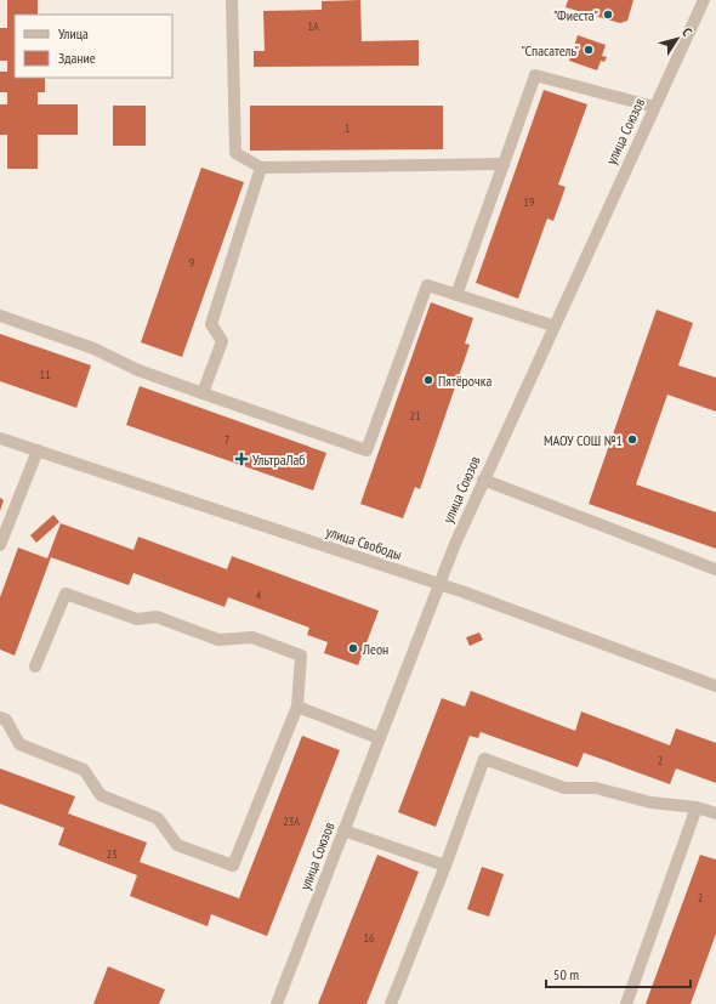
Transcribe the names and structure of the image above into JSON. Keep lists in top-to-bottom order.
{
  "streets": {
    "street": ["улица Союзов", "улица Свободы"]
  },
  "crossings": [
    ["улица Союзов", "улица Свободы"]
  ],
  "places": {
    "other": [
      "\"Фиеста\"",
      "\"Спасатель\"",
      "Пятёрочка",
      "МАОУ СОШ №1",
      "Леон"
    ],
    "health": ["УльтраЛаб"]
  },
  "house_numbers": [
    "1А",
    "1",
    "19",
    "9",
    "11",
    "21",
    "7",
    "4",
    "2",
    "23А",
    "23",
    "2",
    "16"
  ],
  "legend": ["Улица", "Здание"],
  "scale_bar": "50 m",
  "north": "top right"
}
